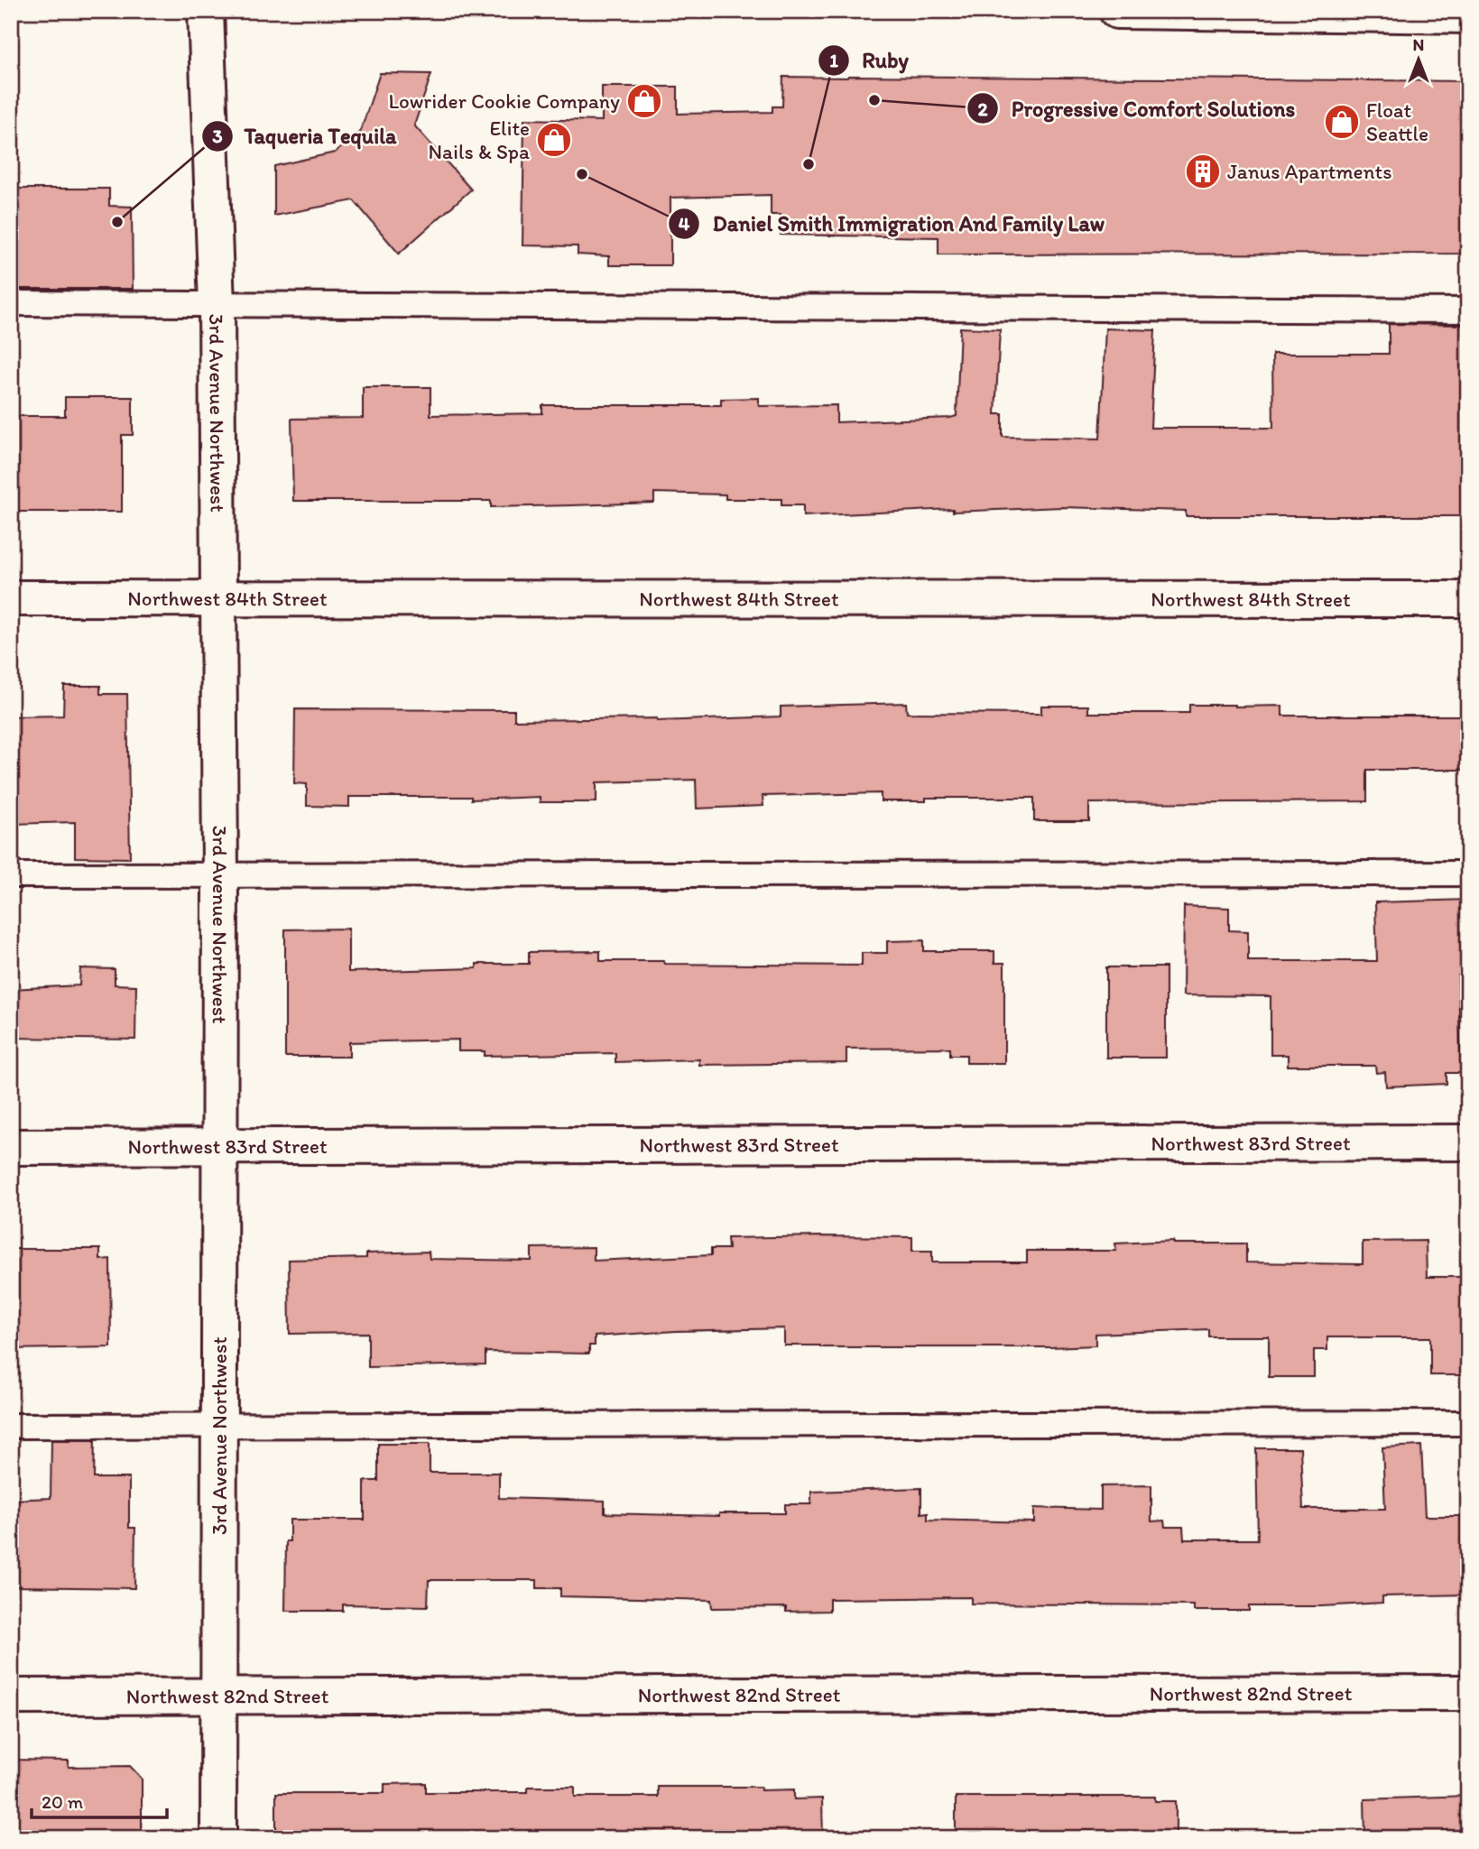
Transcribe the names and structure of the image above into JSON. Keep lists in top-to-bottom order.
{
  "streets": {
    "street": [
      "3rd Avenue Northwest",
      "Northwest 84th Street",
      "Northwest 83rd Street",
      "Northwest 82nd Street"
    ]
  },
  "crossings": [
    ["3rd Avenue Northwest", "Northwest 84th Street"],
    ["3rd Avenue Northwest", "Northwest 83rd Street"],
    ["3rd Avenue Northwest", "Northwest 82nd Street"]
  ],
  "places": {
    "other": [
      "Progressive Comfort Solutions",
      "Ruby",
      "Daniel Smith Immigration And Family Law",
      "Taqueria Tequila"
    ],
    "shop": ["Lowrider Cookie Company", "Float Seattle", "Elite Nails & Spa"],
    "building": ["Janus Apartments"]
  },
  "scale_bar": "20 m",
  "north": "top"
}
